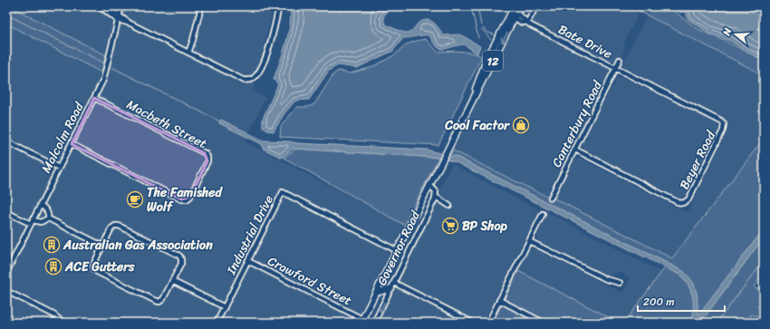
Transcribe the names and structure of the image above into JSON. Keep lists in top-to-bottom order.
{
  "streets": {
    "main road": ["12", "Governor Road"],
    "street": [
      "Bate Drive",
      "Macbeth Street",
      "Canterbury Road",
      "Malcolm Road",
      "Beyer Road",
      "Industrial Drive",
      "Crawford Street"
    ]
  },
  "crossings": [
    ["Bate Drive", "Canterbury Road"],
    ["Bate Drive", "Beyer Road"],
    ["Bate Drive", "Governor Road"],
    ["Macbeth Street", "Malcolm Road"],
    ["Canterbury Road", "Beyer Road"],
    ["Industrial Drive", "Governor Road"],
    ["Industrial Drive", "Crawford Street"],
    ["Governor Road", "Crawford Street"]
  ],
  "places": {
    "shop": ["Cool Factor"],
    "cafe": ["The Famished Wolf"],
    "supermarket": ["BP Shop"],
    "building": ["Australian Gas Association", "ACE Gutters"]
  },
  "scale_bar": "200 m",
  "north": "left"
}
